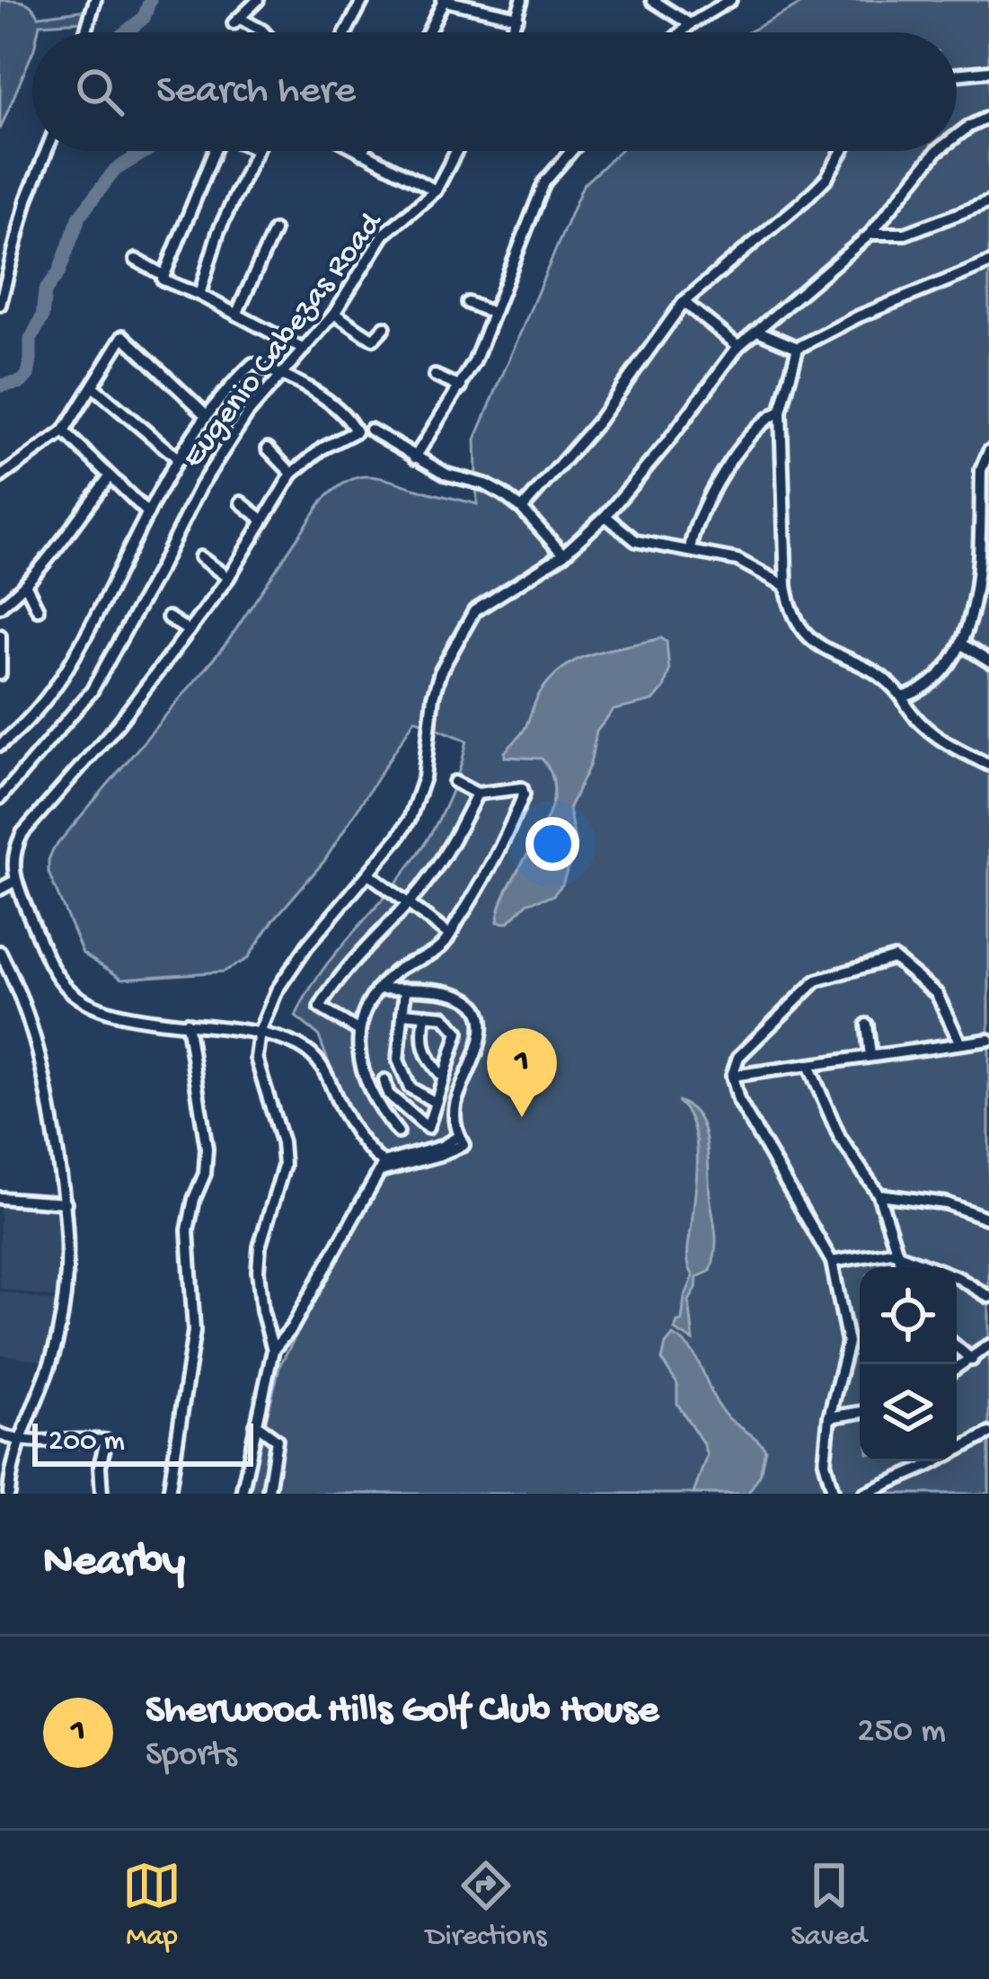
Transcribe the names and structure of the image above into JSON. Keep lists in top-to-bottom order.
{
  "streets": {
    "street": ["Eugenio Cabezas Road"]
  },
  "scale_bar": "200 m",
  "page": {
    "search": "Search here",
    "pins": "1",
    "scale": "200 m",
    "heading": "Nearby",
    "list": [
      {
        "mark": "1",
        "name": "Sherwood Hills Golf Club House",
        "note": "Sports",
        "value": "250 m"
      }
    ],
    "nav": ["Map", "Directions", "Saved"]
  }
}
